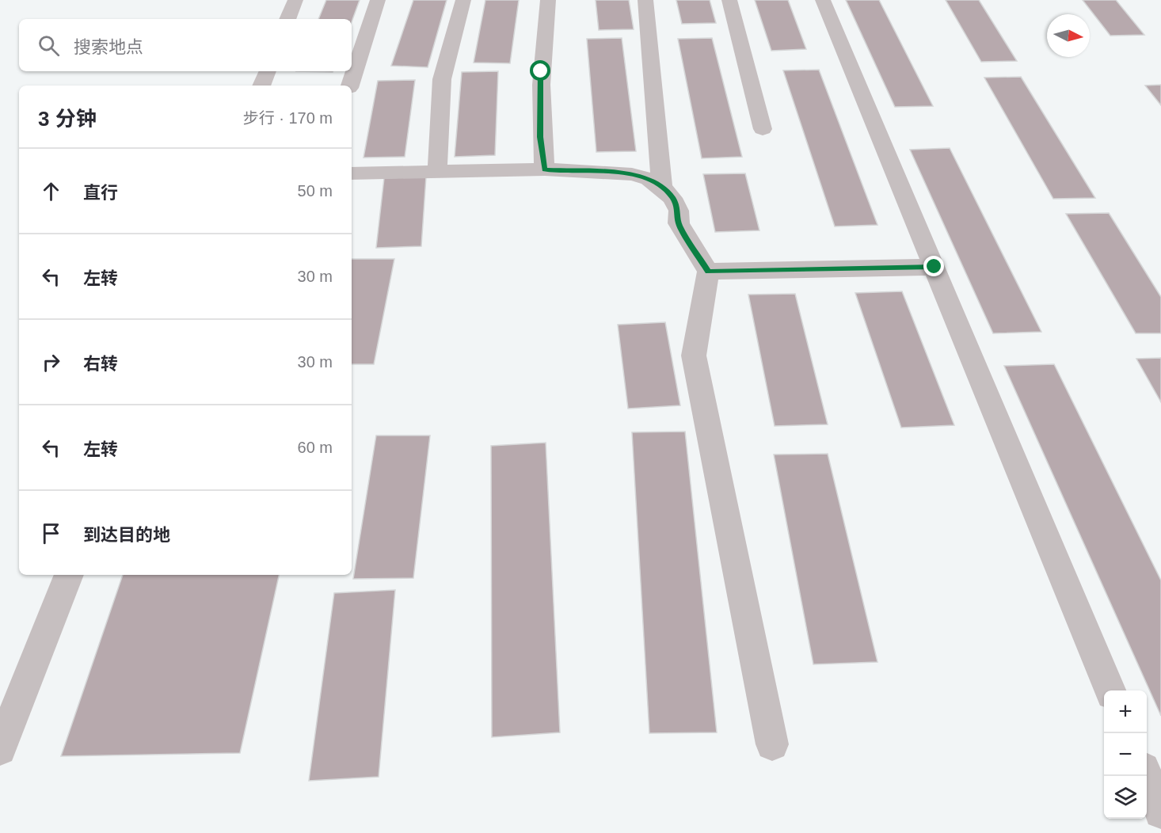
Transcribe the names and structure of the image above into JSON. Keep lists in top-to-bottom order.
{
  "north": "right",
  "page": {
    "search": "搜索地点",
    "heading": ["3 分钟", "步行 · 170 m"],
    "list": [
      ["直行", "50 m"],
      ["左转", "30 m"],
      ["右转", "30 m"],
      ["左转", "60 m"],
      "到达目的地"
    ],
    "map_buttons": ["+", "−"]
  }
}
